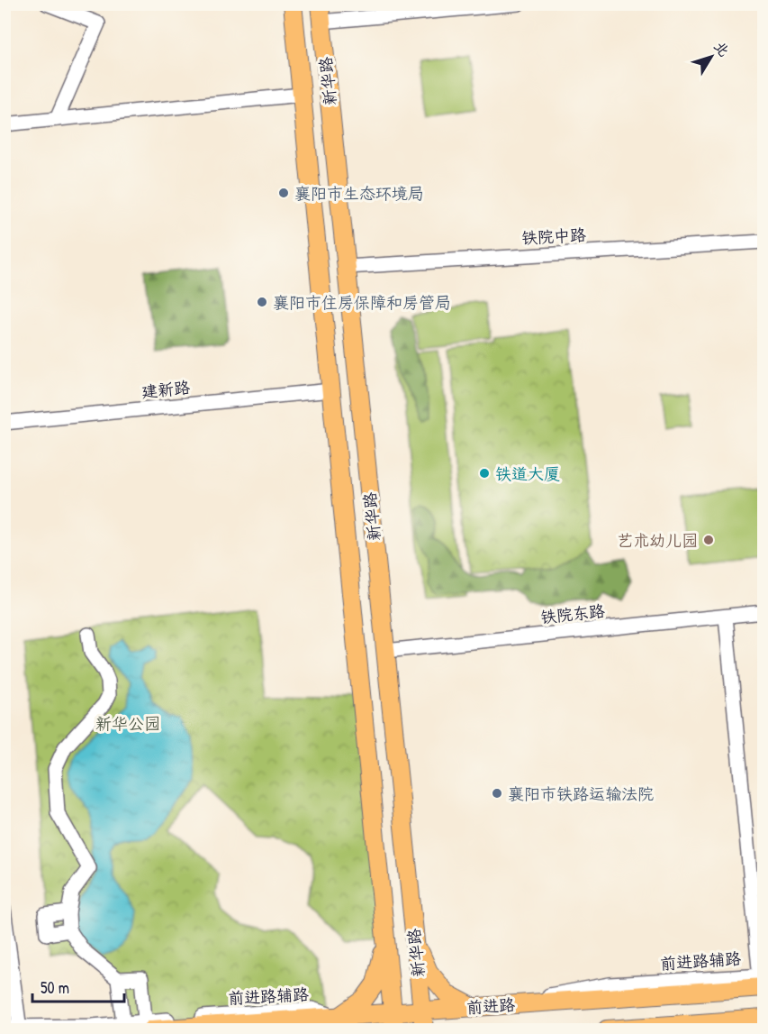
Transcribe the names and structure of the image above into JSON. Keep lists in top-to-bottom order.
{
  "streets": {
    "main road": ["新华路", "前进路"],
    "street": ["铁院中路", "建新路", "铁院东路"]
  },
  "crossings": [
    ["新华路", "铁院中路"],
    ["新华路", "建新路"],
    ["新华路", "铁院东路"],
    ["新华路", "前进路"]
  ],
  "parks": ["新华公园"],
  "places": [
    "襄阳市生态环境局",
    "襄阳市住房保障和房管局",
    "铁道大厦",
    "艺术幼儿园",
    "襄阳市铁路运输法院"
  ],
  "scale_bar": "50 m",
  "north": "top right"
}
